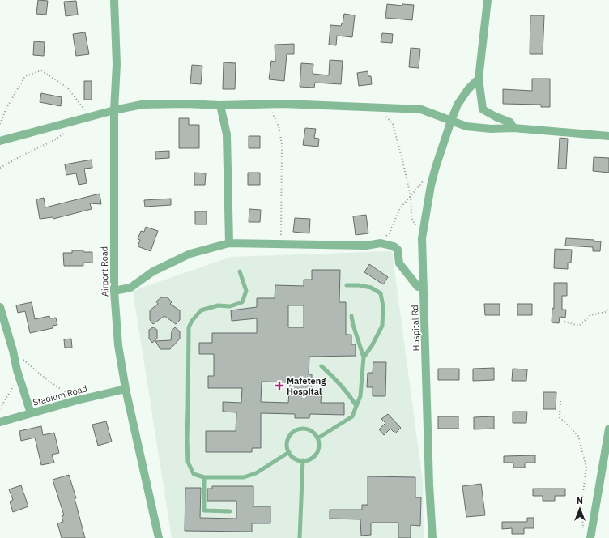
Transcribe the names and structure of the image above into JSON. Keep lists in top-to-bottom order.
{
  "streets": {
    "street": ["Airport Road", "Hospital Rd", "Stadium Road"]
  },
  "crossings": [
    ["Airport Road", "Stadium Road"]
  ],
  "places": {
    "health": ["Mafeteng Hospital"]
  },
  "north": "top"
}
